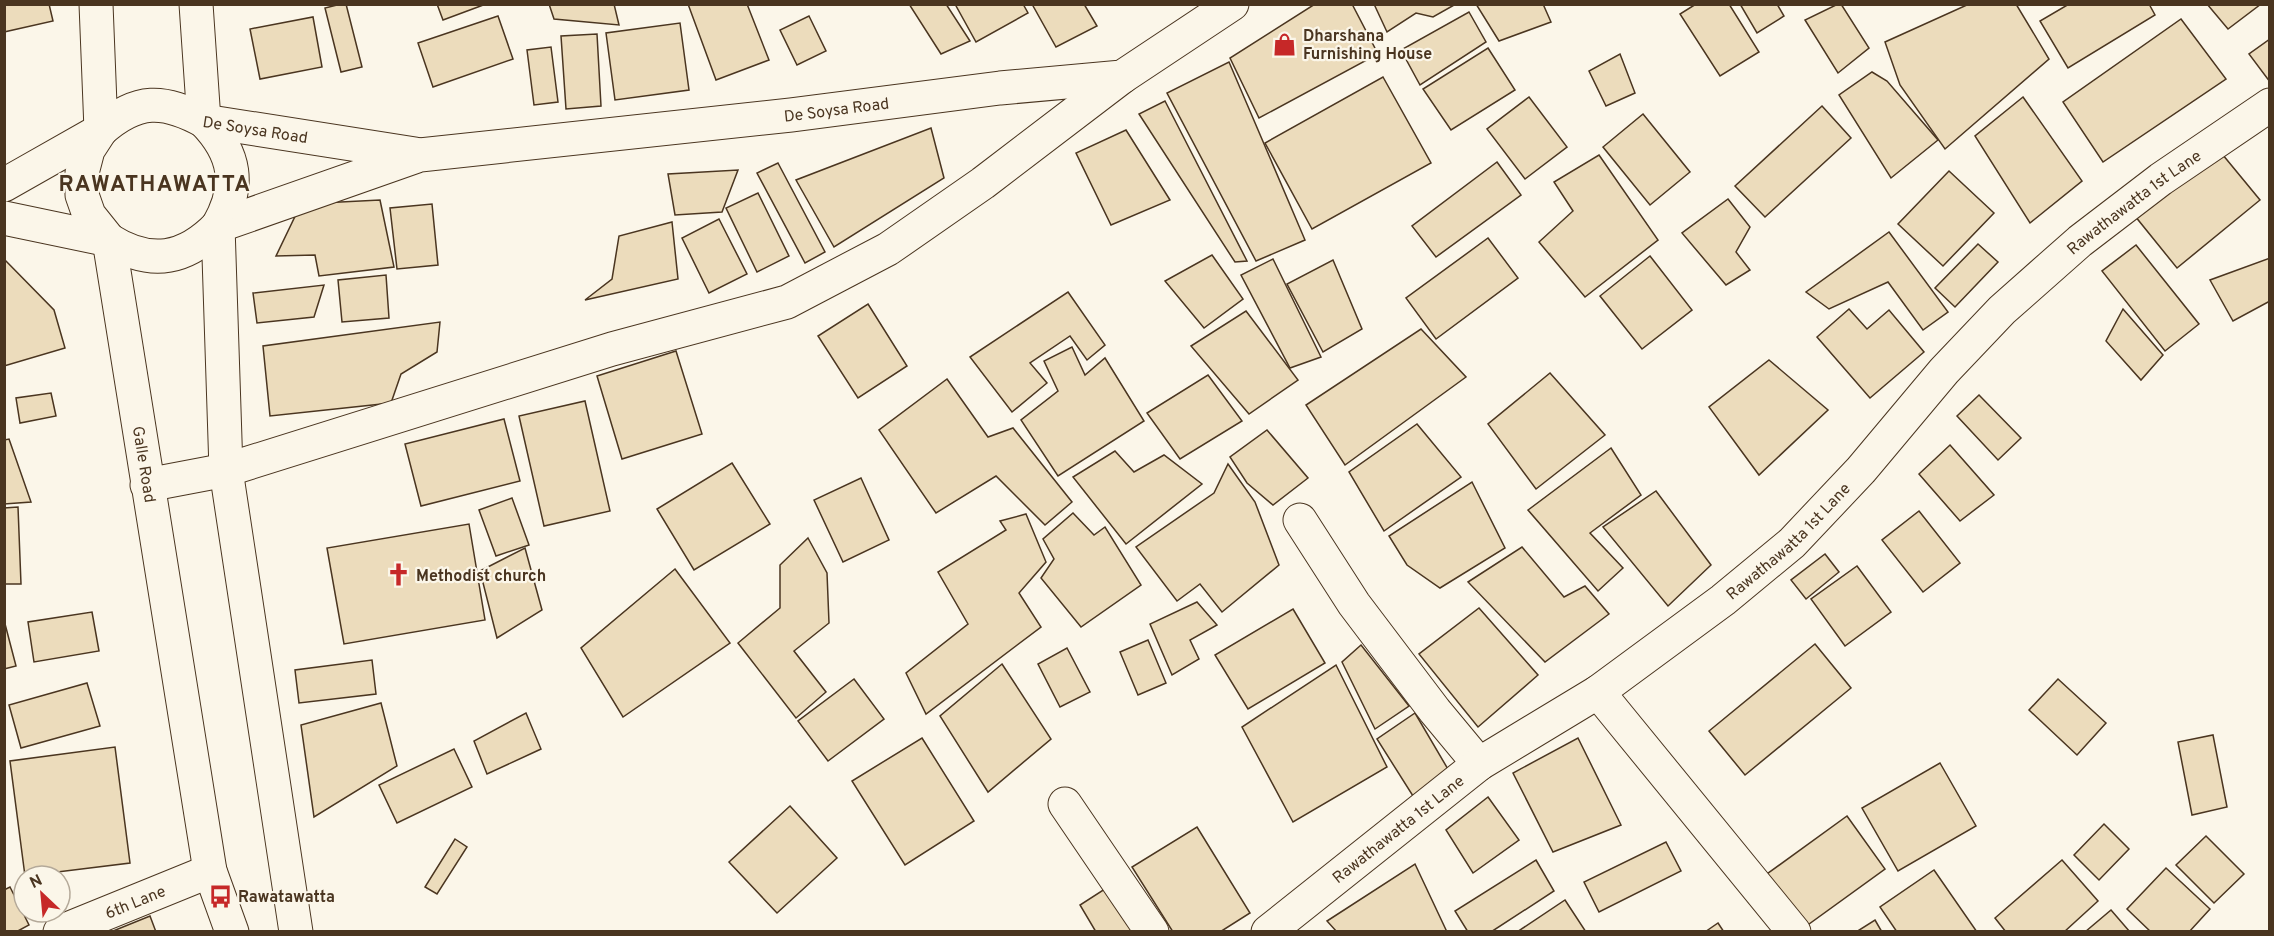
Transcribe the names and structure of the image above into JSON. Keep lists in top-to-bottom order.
{
  "streets": {
    "main road": [
      "De Soysa Road",
      "Rawathawatta 1st Lane",
      "Galle Road",
      "6th Lane"
    ]
  },
  "crossings": [
    ["De Soysa Road", "Galle Road"],
    ["Galle Road", "6th Lane"]
  ],
  "districts": ["RAWATHAWATTA"],
  "places": {
    "shop": ["Dharshana Furnishing House"],
    "church": ["Methodist church"],
    "bus stop": ["Rawatawatta"]
  },
  "north": "top left"
}
